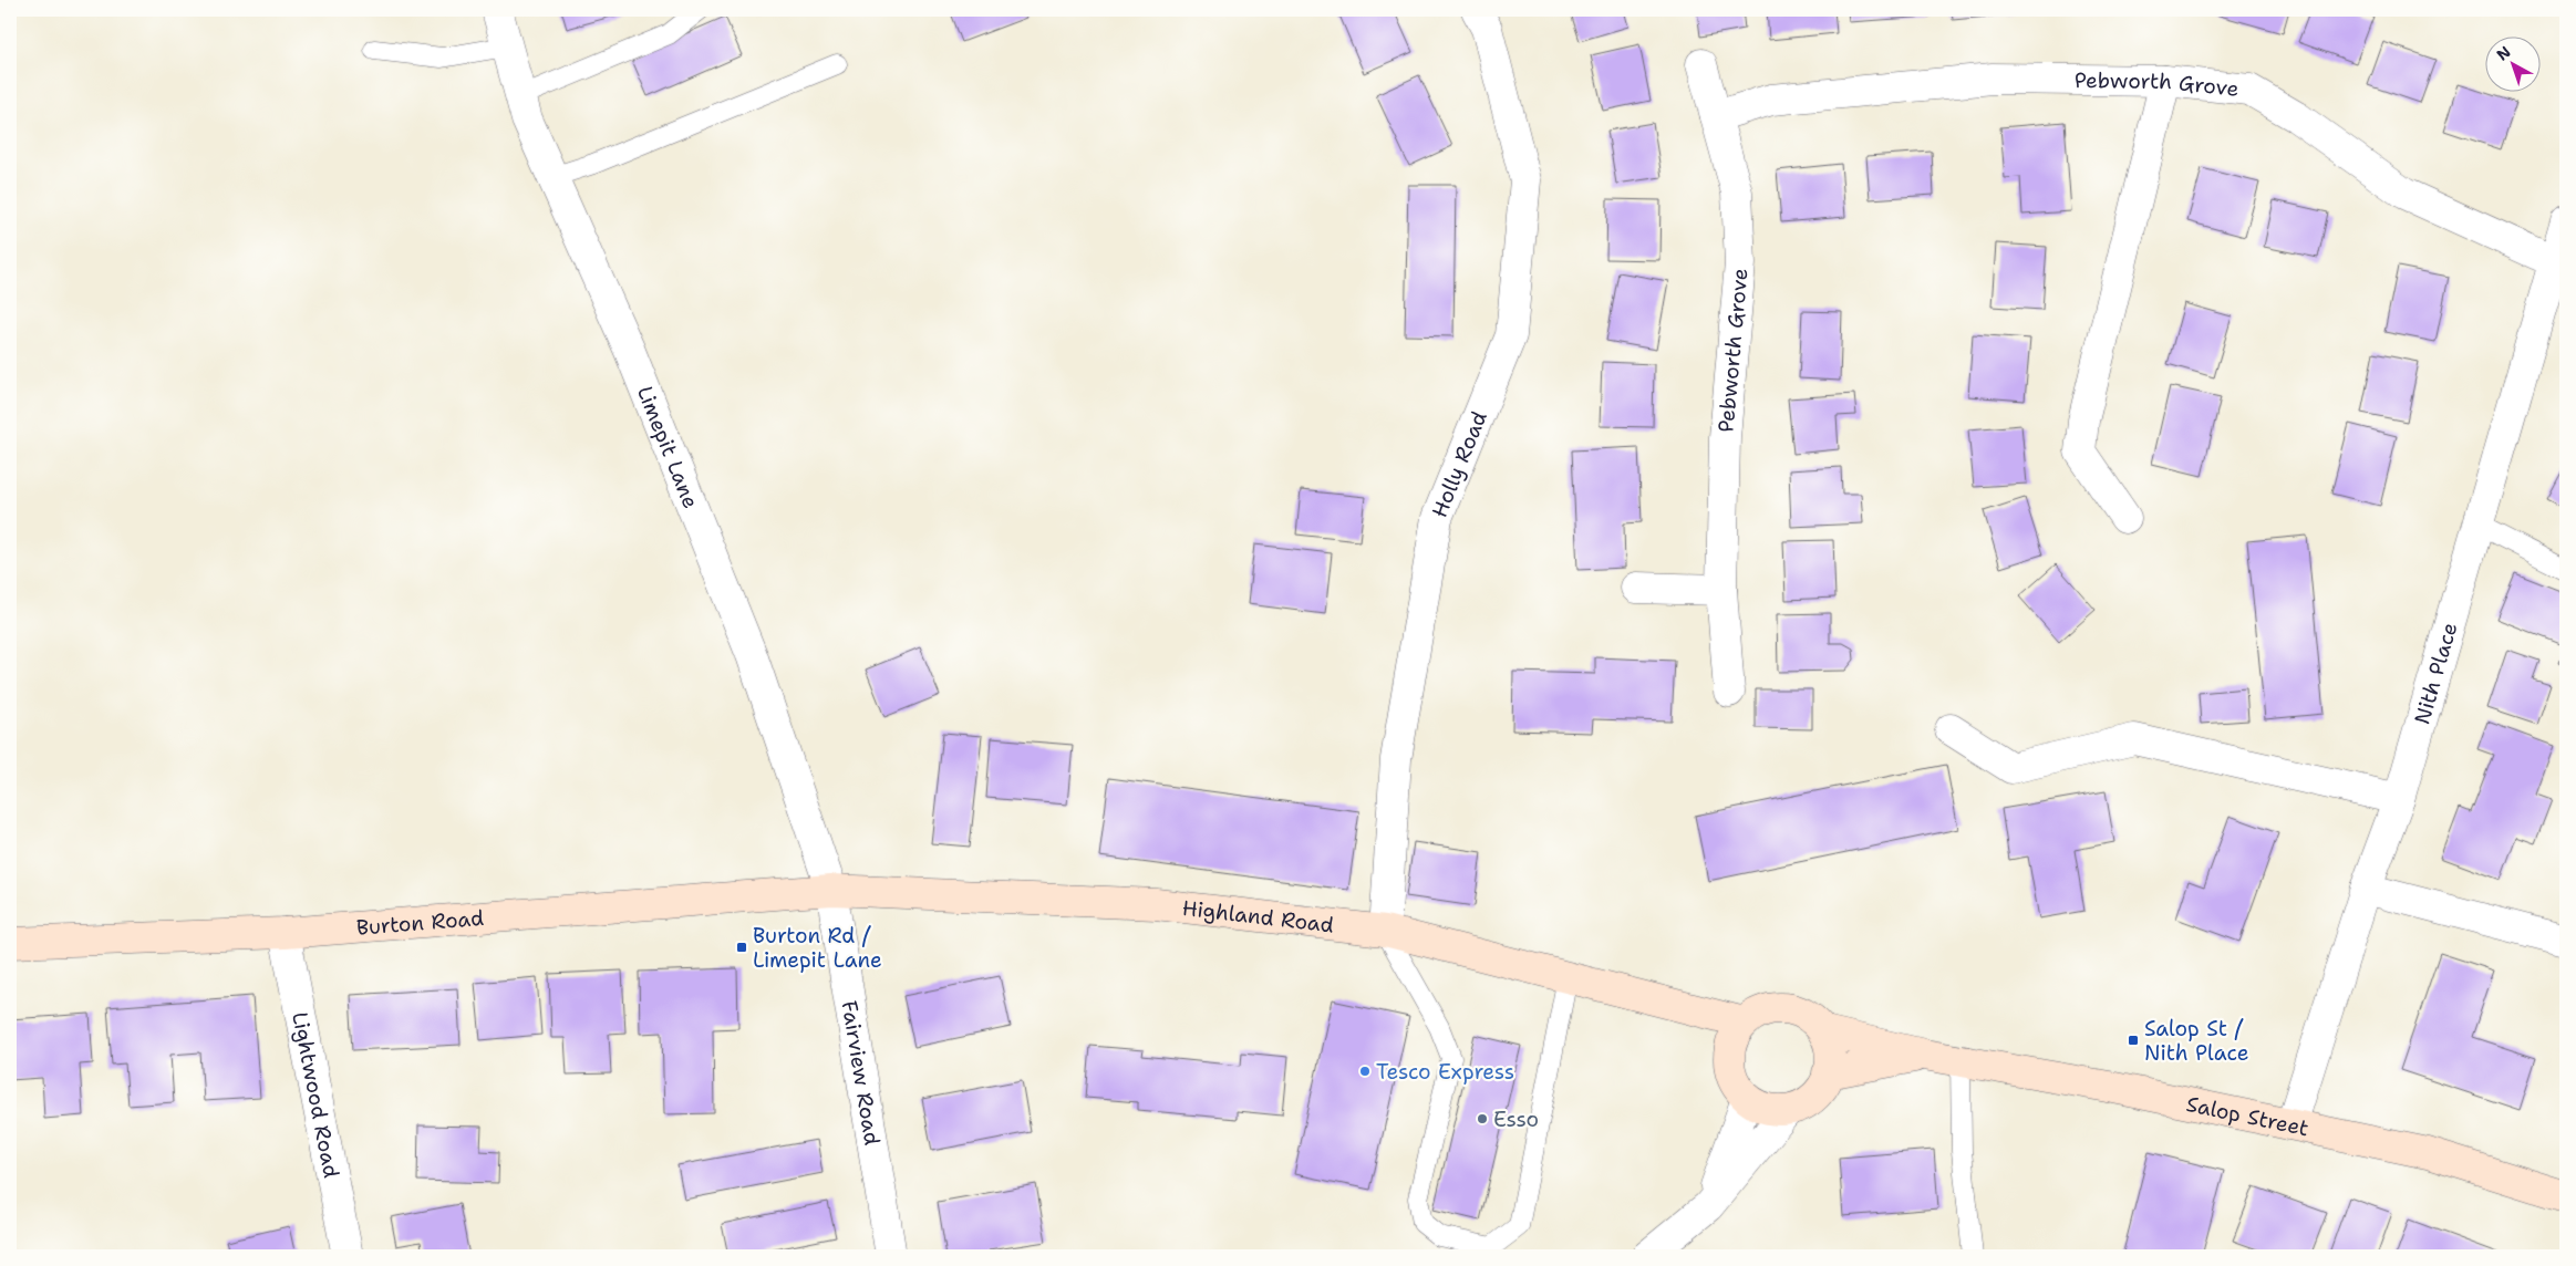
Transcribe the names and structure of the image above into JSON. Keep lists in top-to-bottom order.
{
  "streets": {
    "main road": ["Highland Road", "Burton Road", "Salop Street"],
    "street": [
      "Pebworth Grove",
      "Limepit Lane",
      "Holly Road",
      "Nith Place",
      "Fairview Road",
      "Lightwood Road"
    ]
  },
  "crossings": [
    ["Pebworth Grove", "Nith Place"],
    ["Limepit Lane", "Highland Road"],
    ["Limepit Lane", "Burton Road"],
    ["Limepit Lane", "Fairview Road"],
    ["Holly Road", "Highland Road"],
    ["Nith Place", "Salop Street"],
    ["Highland Road", "Burton Road"],
    ["Highland Road", "Fairview Road"],
    ["Highland Road", "Salop Street"],
    ["Burton Road", "Fairview Road"],
    ["Burton Road", "Lightwood Road"]
  ],
  "places": {
    "transit": ["Burton Rd / Limepit Lane", "Salop St / Nith Place"],
    "other": ["Tesco Express", "Esso"]
  },
  "north": "top left"
}
